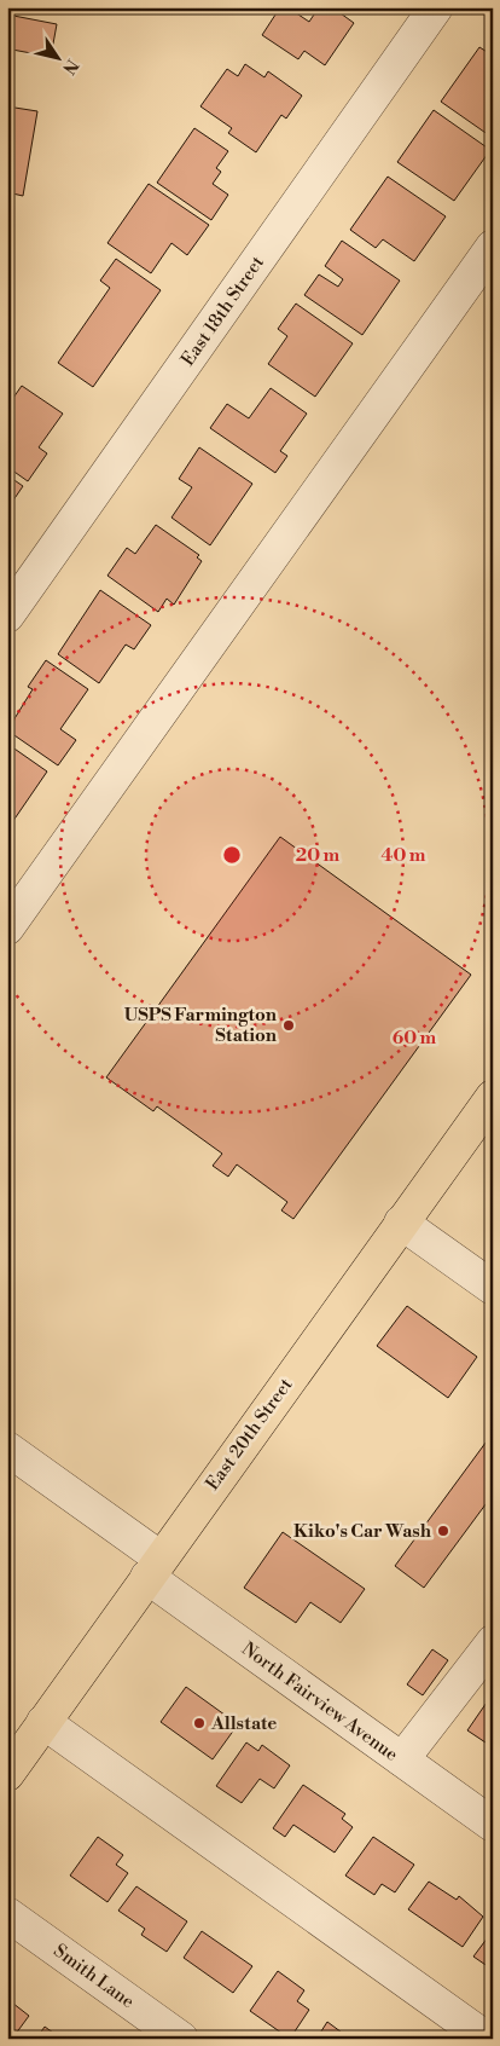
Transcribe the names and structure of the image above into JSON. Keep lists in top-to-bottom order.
{
  "streets": {
    "main road": ["East 20th Street"],
    "street": ["East 18th Street", "North Fairview Avenue", "Smith Lane"]
  },
  "crossings": [
    ["East 20th Street", "North Fairview Avenue"]
  ],
  "places": ["USPS Farmington Station", "Kiko's Car Wash", "Allstate"],
  "north": "bottom right",
  "rings": ["20 m", "40 m", "60 m"]
}
